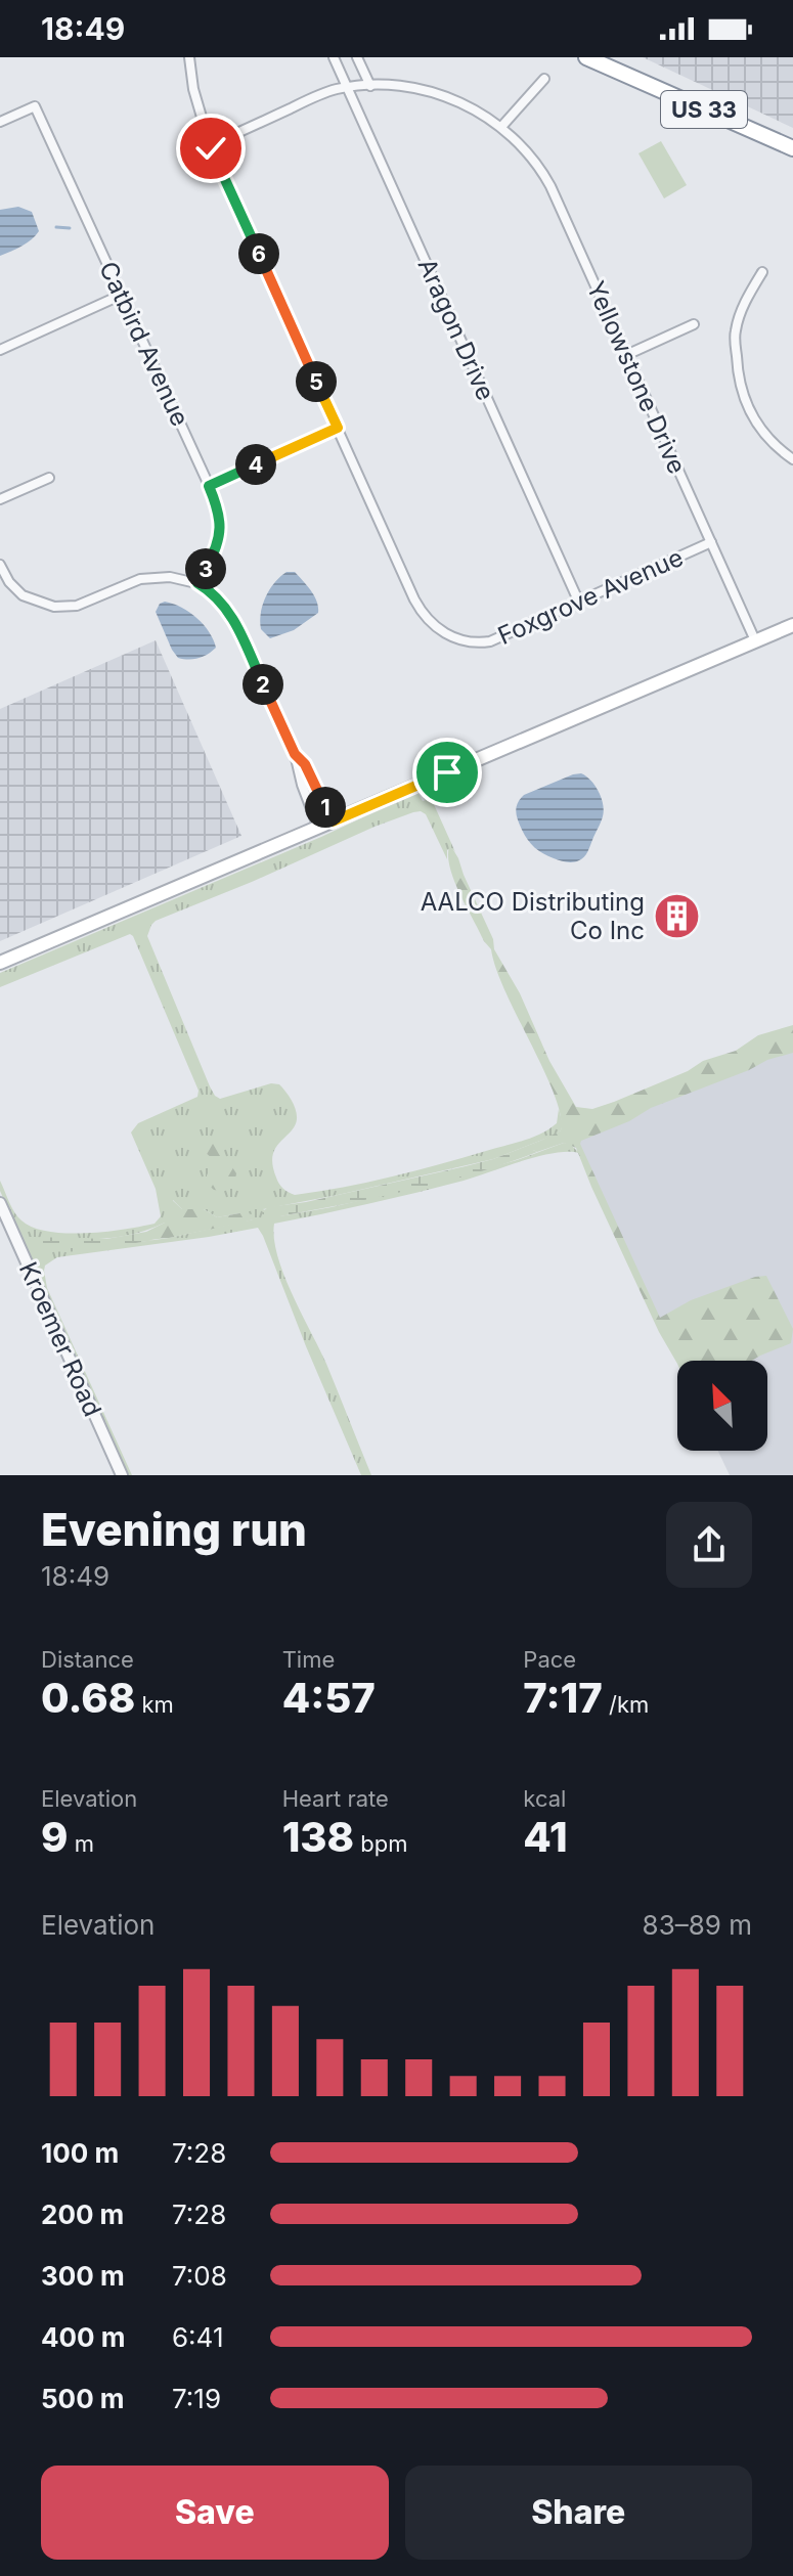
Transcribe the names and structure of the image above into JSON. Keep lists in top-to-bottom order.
{
  "streets": {
    "highway": ["US 33"],
    "street": [
      "Aragon Drive",
      "Catbird Avenue",
      "Yellowstone Drive",
      "Foxgrove Avenue",
      "Kroemer Road"
    ]
  },
  "crossings": [
    ["Aragon Drive", "Yellowstone Drive"],
    ["Aragon Drive", "Foxgrove Avenue"],
    ["Yellowstone Drive", "Foxgrove Avenue"]
  ],
  "places": {
    "building": ["AALCO Distributing Co Inc"]
  },
  "north": "top left",
  "page": {
    "status": "18:49",
    "pins": [
      "6",
      "5",
      "4",
      "3",
      "2",
      "1"
    ],
    "heading": ["Evening run", "18:49"],
    "stats": [
      ["Distance", "0.68 km"],
      ["Time", "4:57"],
      ["Pace", "7:17 /km"],
      ["Elevation", "9 m"],
      ["Heart rate", "138 bpm"],
      ["kcal", "41"]
    ],
    "chart": ["Elevation", "83–89 m"],
    "list": [
      {
        "name": "100 m",
        "note": "7:28"
      },
      {
        "name": "200 m",
        "note": "7:28"
      },
      {
        "name": "300 m",
        "note": "7:08"
      },
      {
        "name": "400 m",
        "note": "6:41"
      },
      {
        "name": "500 m",
        "note": "7:19"
      }
    ],
    "buttons": ["Save", "Share"]
  }
}
